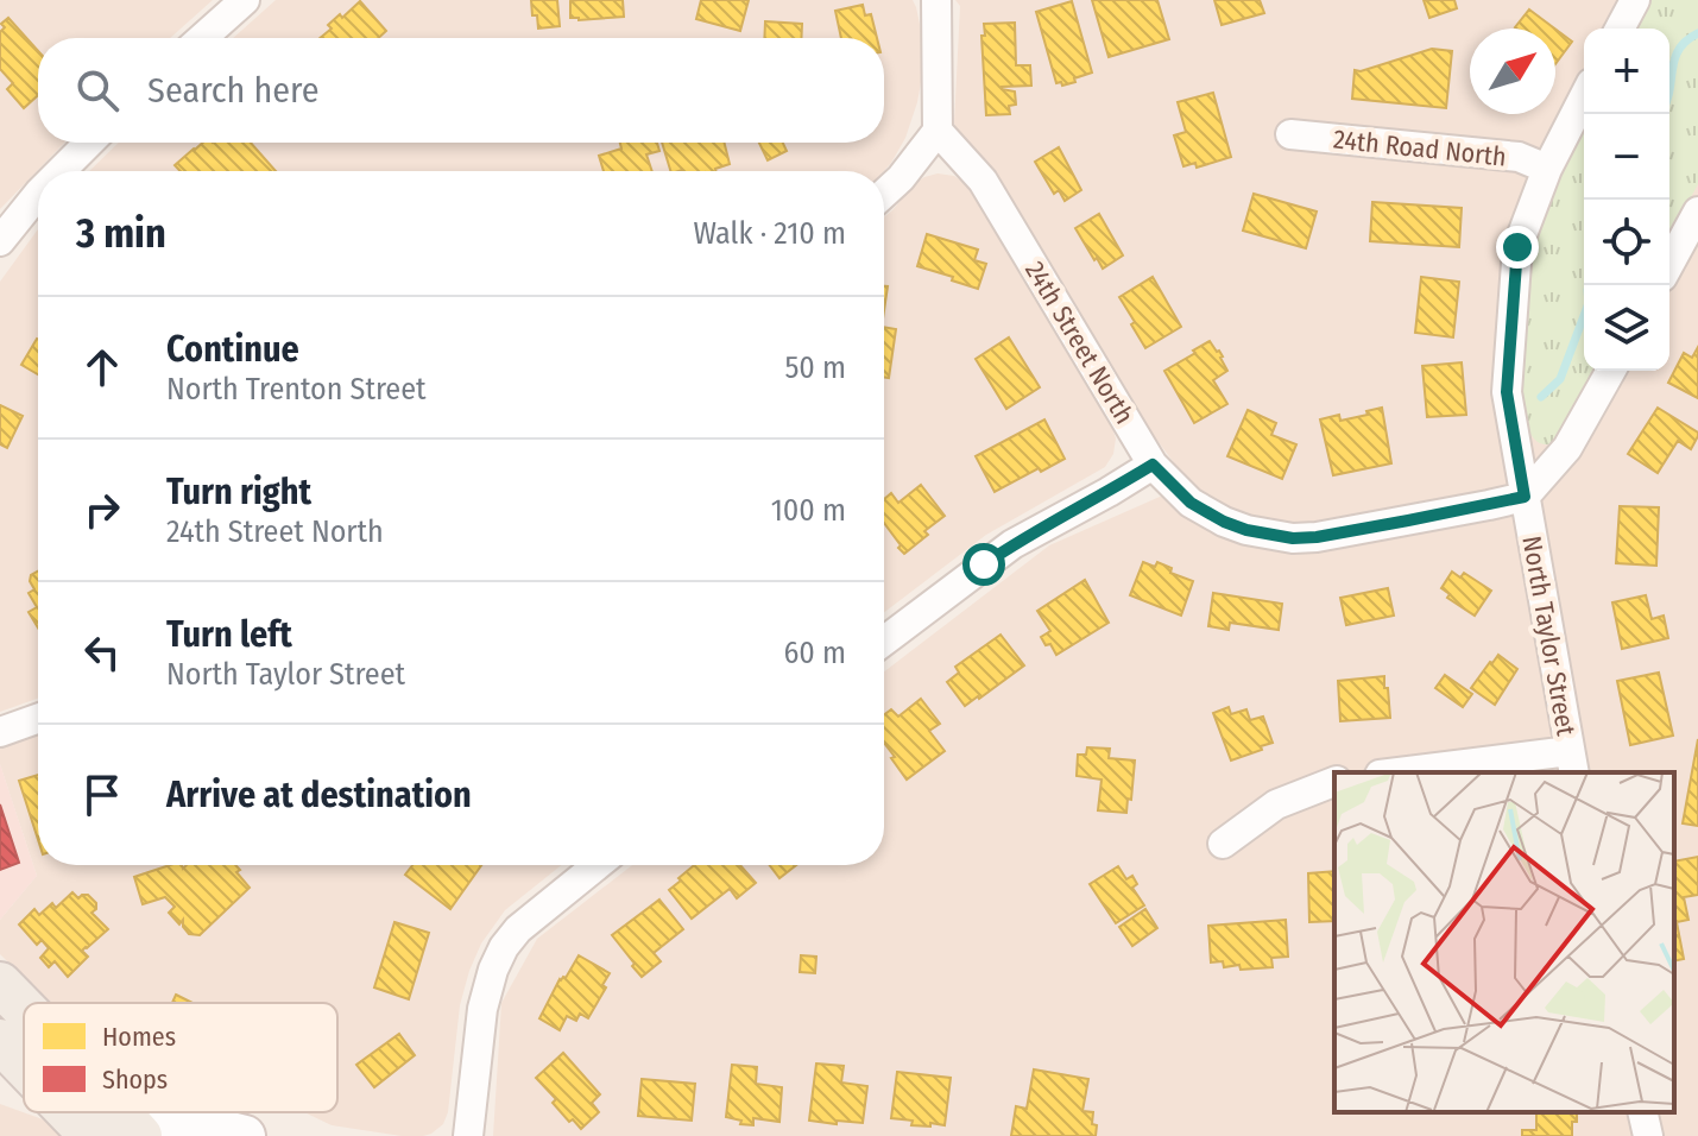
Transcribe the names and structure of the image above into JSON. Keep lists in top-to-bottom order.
{
  "streets": {
    "street": ["24th Road North", "24th Street North", "North Taylor Street"]
  },
  "crossings": [
    ["24th Road North", "North Taylor Street"],
    ["24th Street North", "North Taylor Street"]
  ],
  "legend": ["Homes", "Shops"],
  "north": "top right",
  "page": {
    "map_buttons": ["+", "−"],
    "search": "Search here",
    "heading": ["3 min", "Walk · 210 m"],
    "list": [
      ["Continue", "North Trenton Street", "50 m"],
      ["Turn right", "24th Street North", "100 m"],
      ["Turn left", "North Taylor Street", "60 m"],
      "Arrive at destination"
    ]
  }
}
